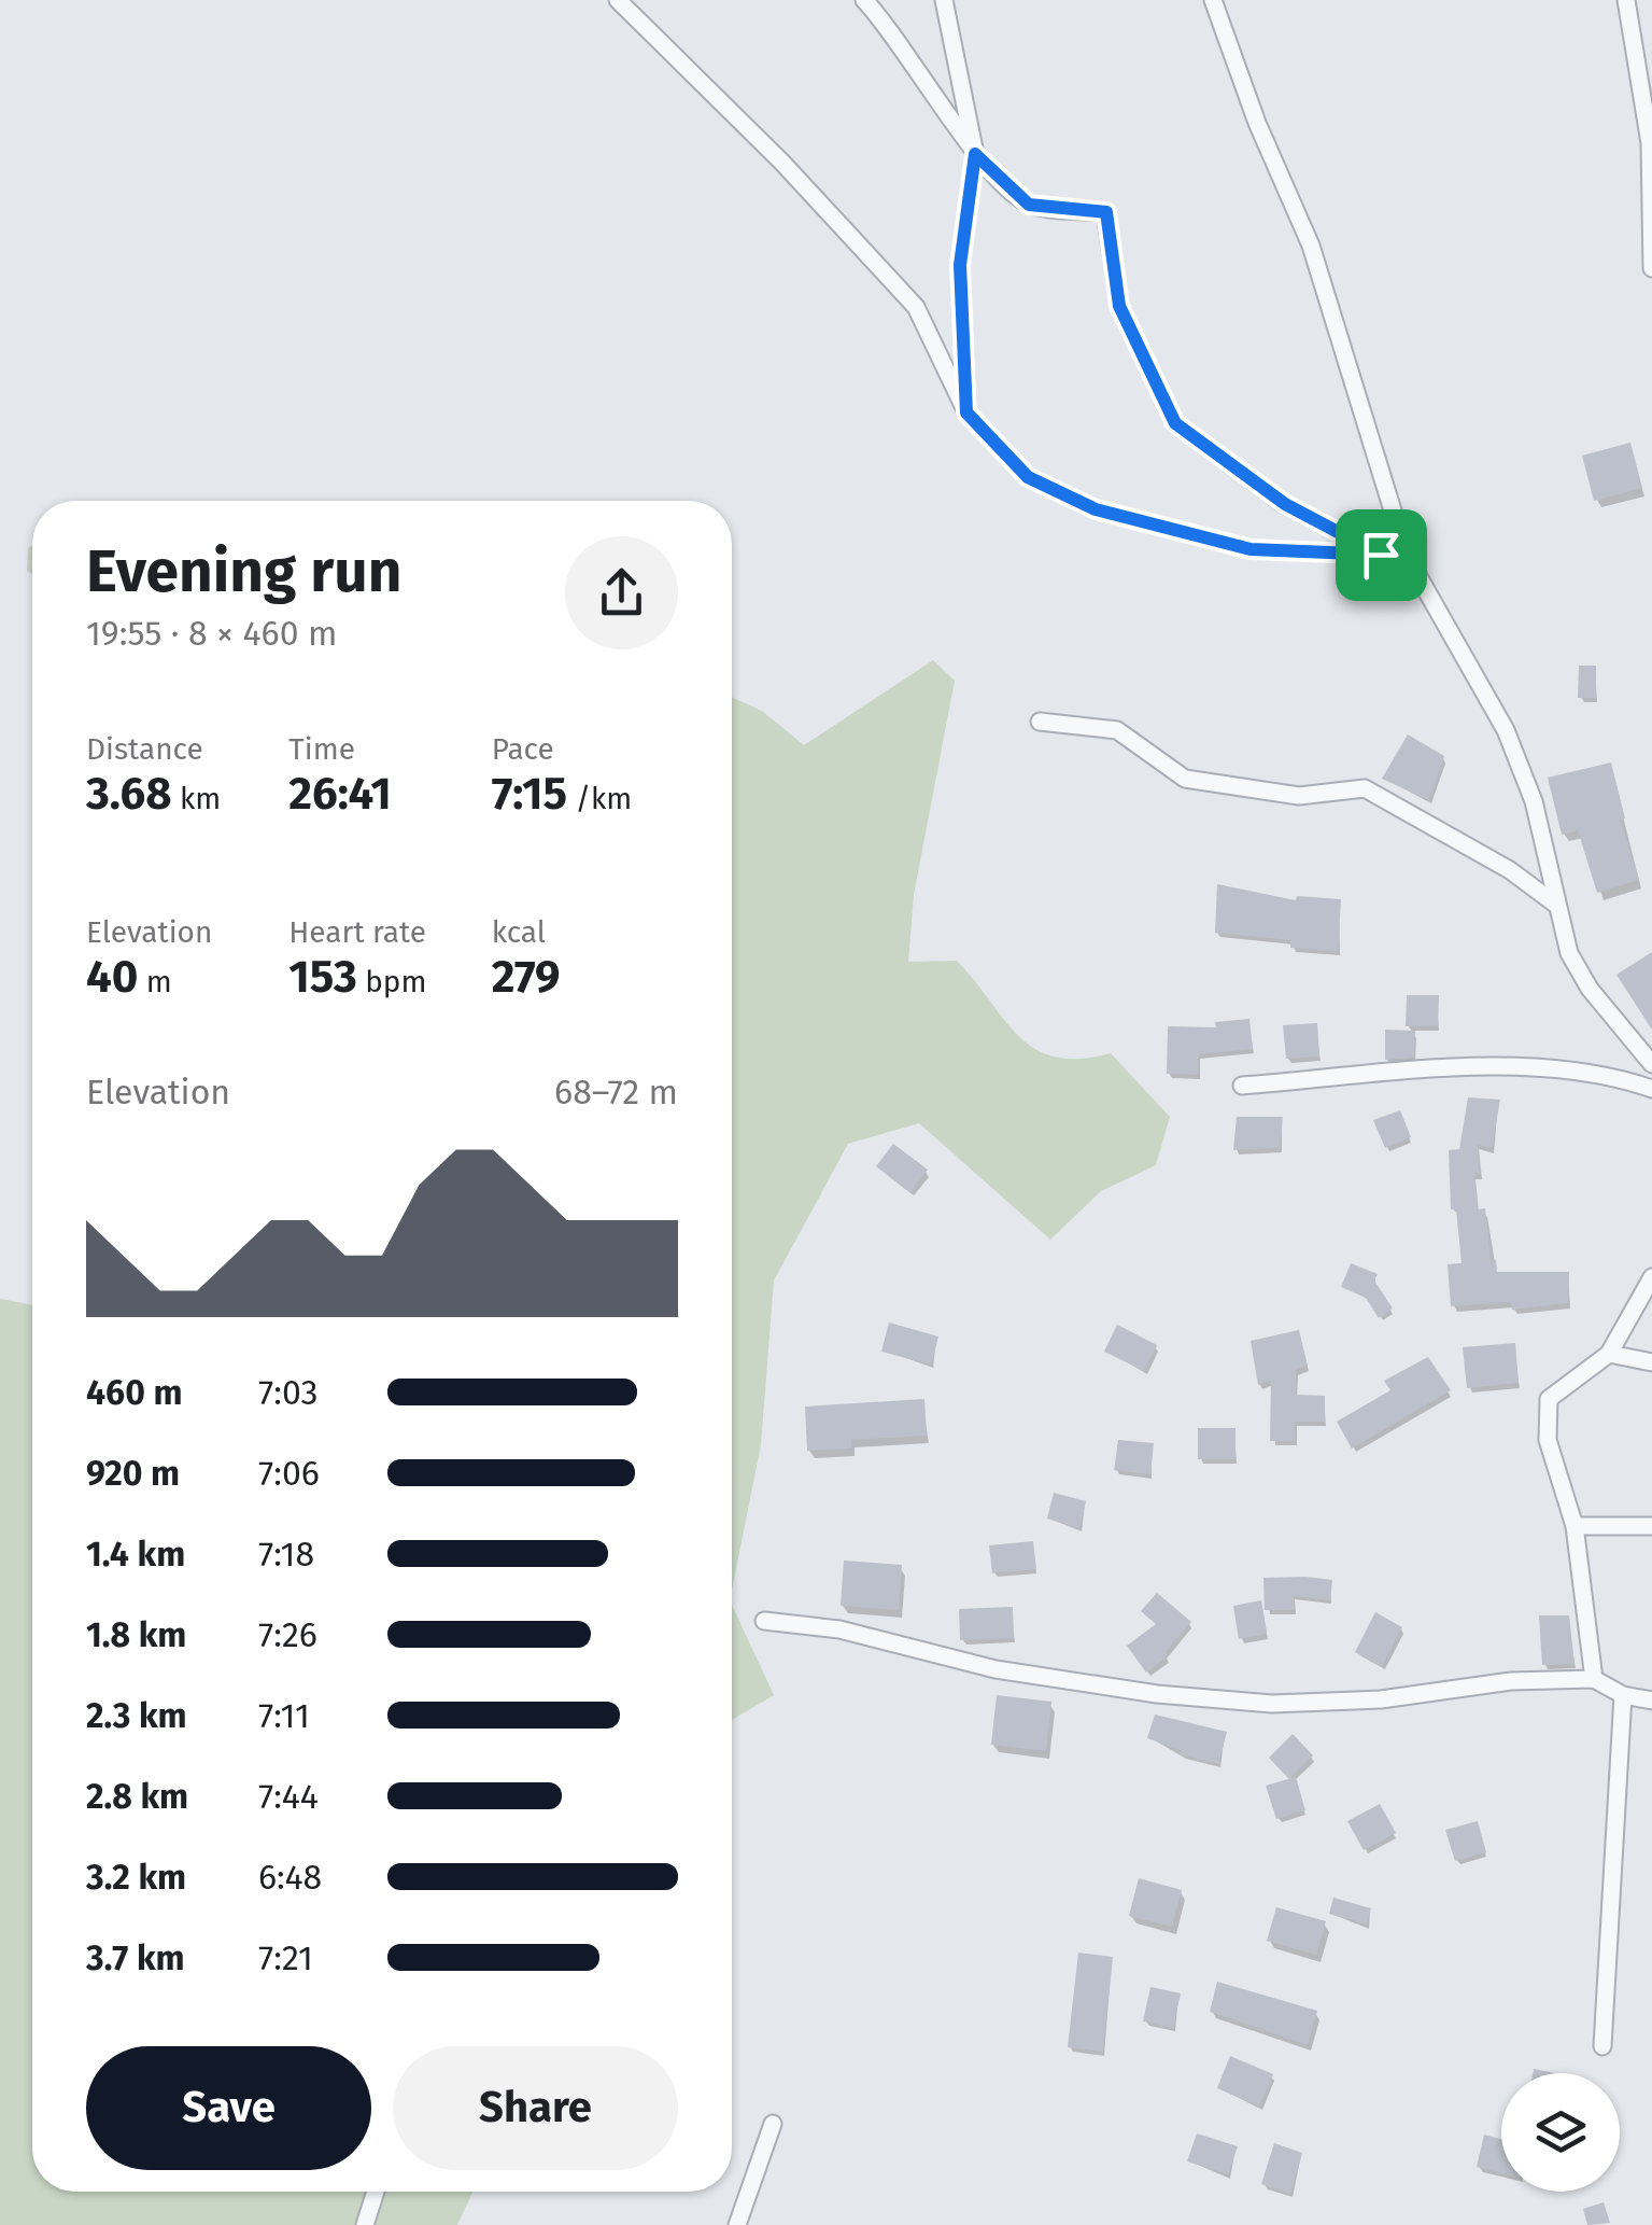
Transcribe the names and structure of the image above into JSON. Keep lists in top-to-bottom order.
{
  "page": {
    "heading": ["Evening run", "19:55 · 8 × 460 m"],
    "stats": [
      ["Distance", "3.68 km"],
      ["Time", "26:41"],
      ["Pace", "7:15 /km"],
      ["Elevation", "40 m"],
      ["Heart rate", "153 bpm"],
      ["kcal", "279"]
    ],
    "chart": ["Elevation", "68–72 m"],
    "list": [
      {
        "name": "460 m",
        "note": "7:03"
      },
      {
        "name": "920 m",
        "note": "7:06"
      },
      {
        "name": "1.4 km",
        "note": "7:18"
      },
      {
        "name": "1.8 km",
        "note": "7:26"
      },
      {
        "name": "2.3 km",
        "note": "7:11"
      },
      {
        "name": "2.8 km",
        "note": "7:44"
      },
      {
        "name": "3.2 km",
        "note": "6:48"
      },
      {
        "name": "3.7 km",
        "note": "7:21"
      }
    ],
    "buttons": ["Save", "Share"]
  }
}
